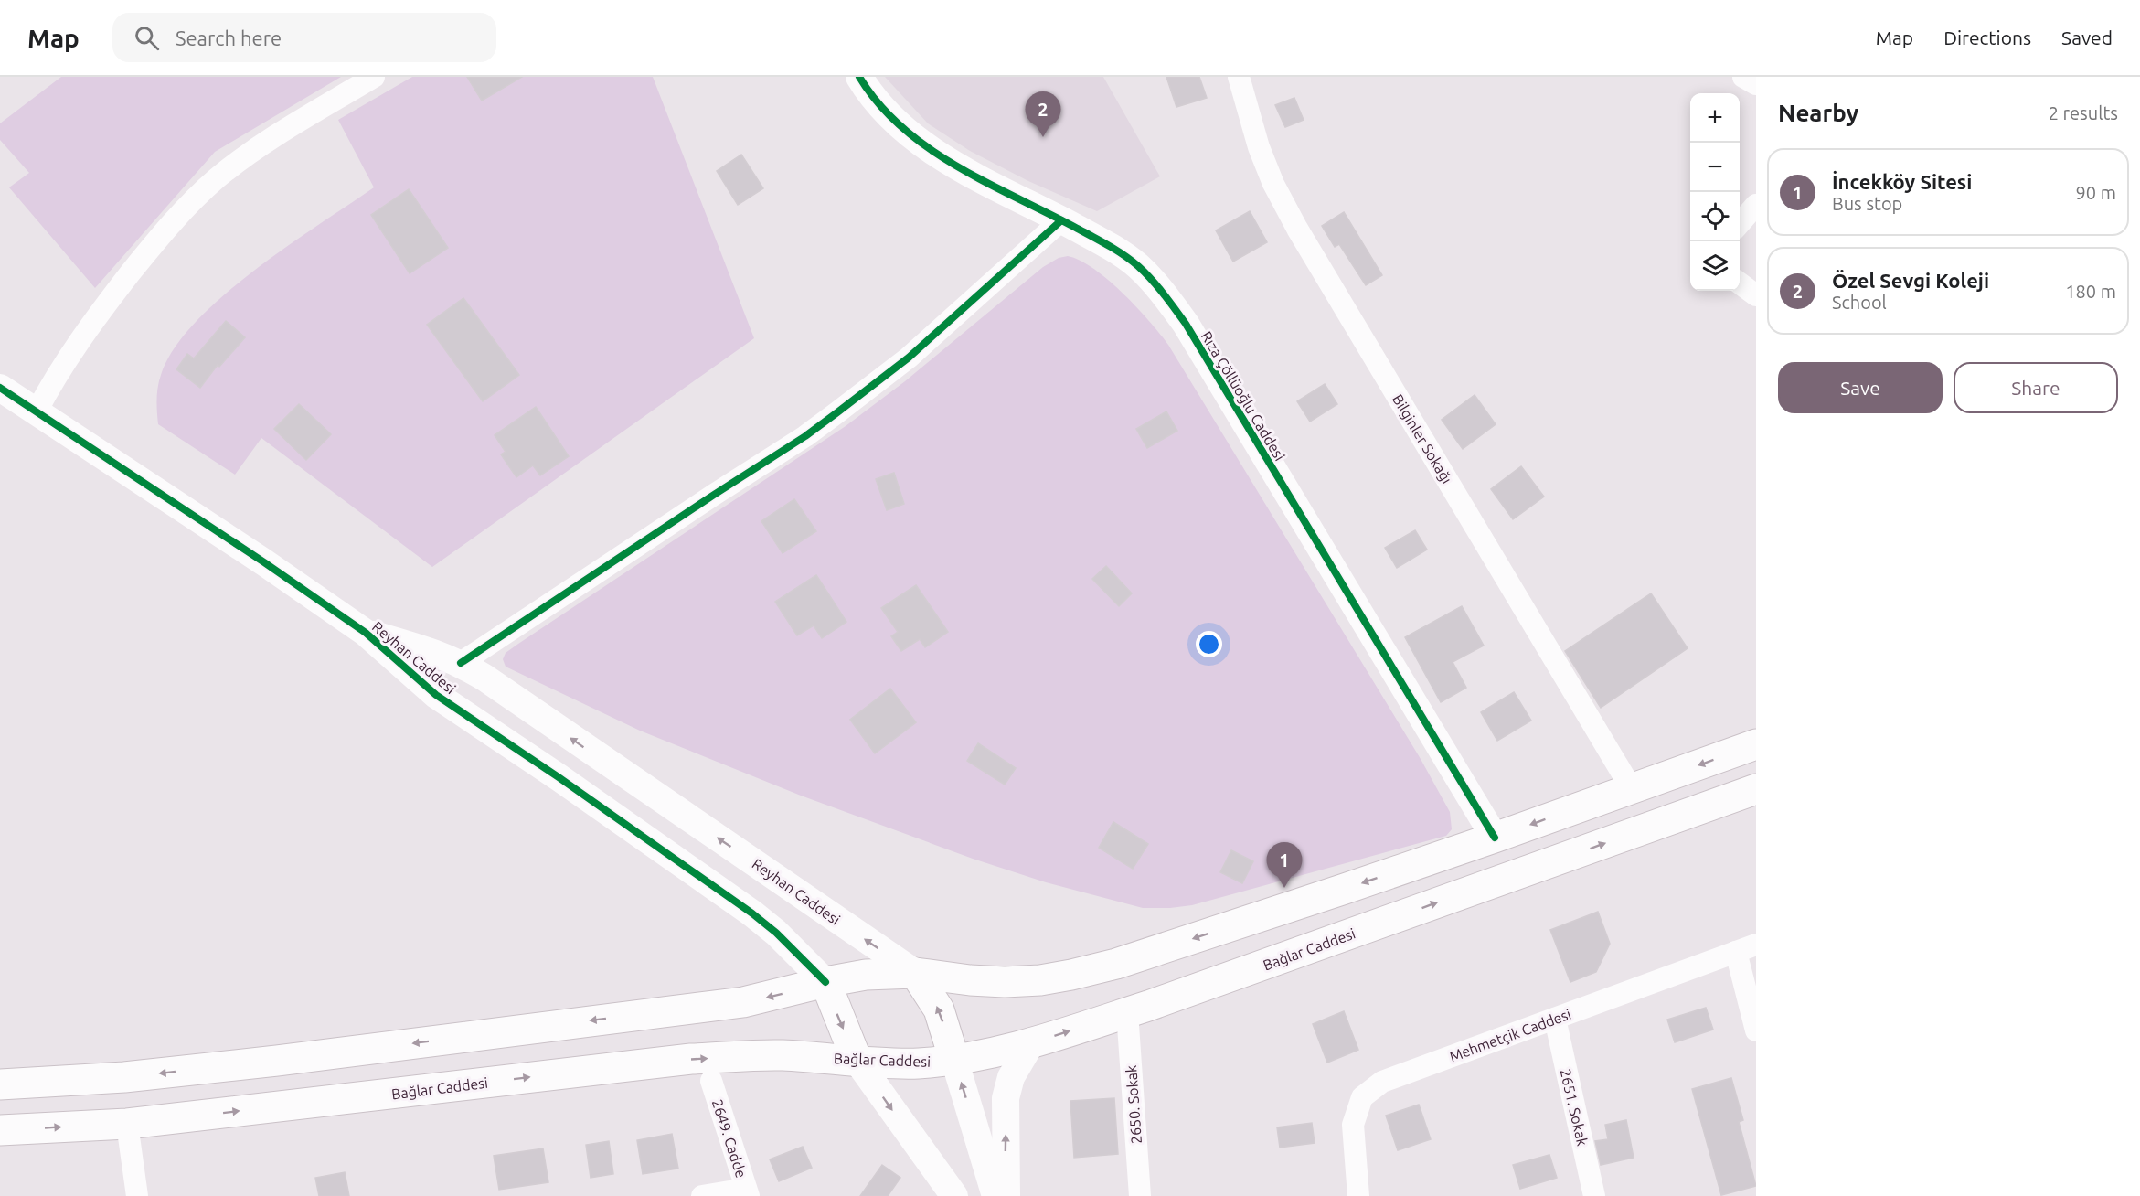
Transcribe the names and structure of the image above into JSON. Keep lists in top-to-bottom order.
{
  "streets": {
    "main road": ["Bağlar Caddesi"],
    "street": [
      "Rıza Çöllüoğlu Caddesi",
      "Bilginler Sokağı",
      "Reyhan Caddesi",
      "Mehmetçik Caddesi",
      "2650. Sokak",
      "2651. Sokak",
      "2649. Cadde"
    ]
  },
  "crossings": [
    ["Bağlar Caddesi", "2650. Sokak"],
    ["Mehmetçik Caddesi", "2651. Sokak"]
  ],
  "page": {
    "header": "Map",
    "search": "Search here",
    "nav": ["Map", "Directions", "Saved"],
    "heading": ["Nearby", "2 results"],
    "pins": ["2", "1"],
    "map_buttons": ["+", "−"],
    "list": [
      {
        "mark": "1",
        "name": "İncekköy Sitesi",
        "note": "Bus stop",
        "value": "90 m"
      },
      {
        "mark": "2",
        "name": "Özel Sevgi Koleji",
        "note": "School",
        "value": "180 m"
      }
    ],
    "buttons": ["Save", "Share"]
  }
}
